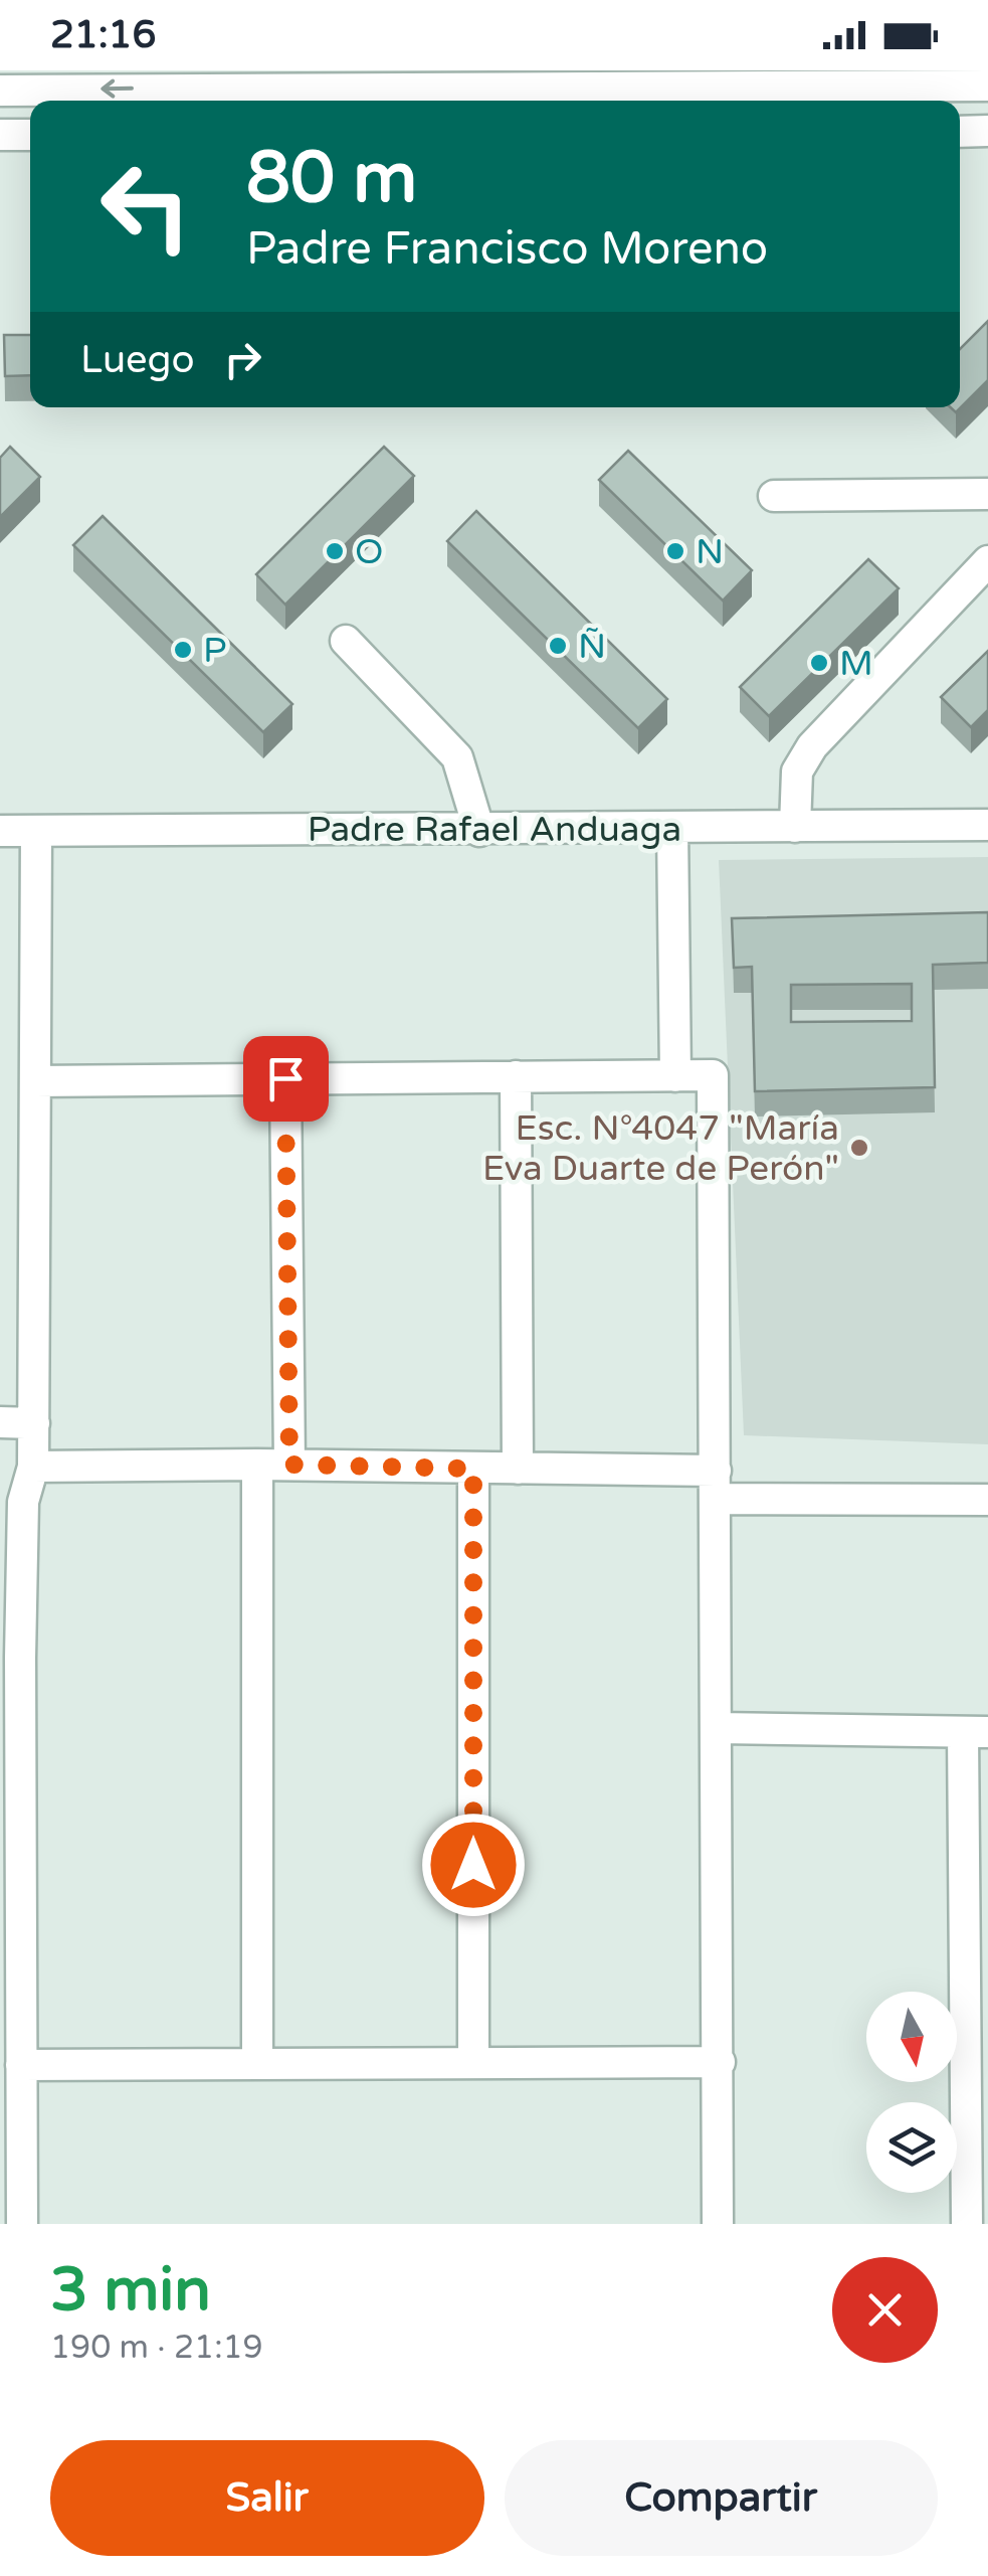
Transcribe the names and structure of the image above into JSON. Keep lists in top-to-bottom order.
{
  "streets": {
    "street": ["Padre Rafael Anduaga"]
  },
  "places": [
    "O",
    "N",
    "Ñ",
    "P",
    "M",
    "Esc. N°4047 \"María Eva Duarte de Perón\""
  ],
  "north": "bottom",
  "page": {
    "status": "21:16",
    "turn": ["80 m", "Padre Francisco Moreno"],
    "then": "Luego",
    "heading": ["3 min", "190 m · 21:19"],
    "buttons": ["Salir", "Compartir"]
  }
}
